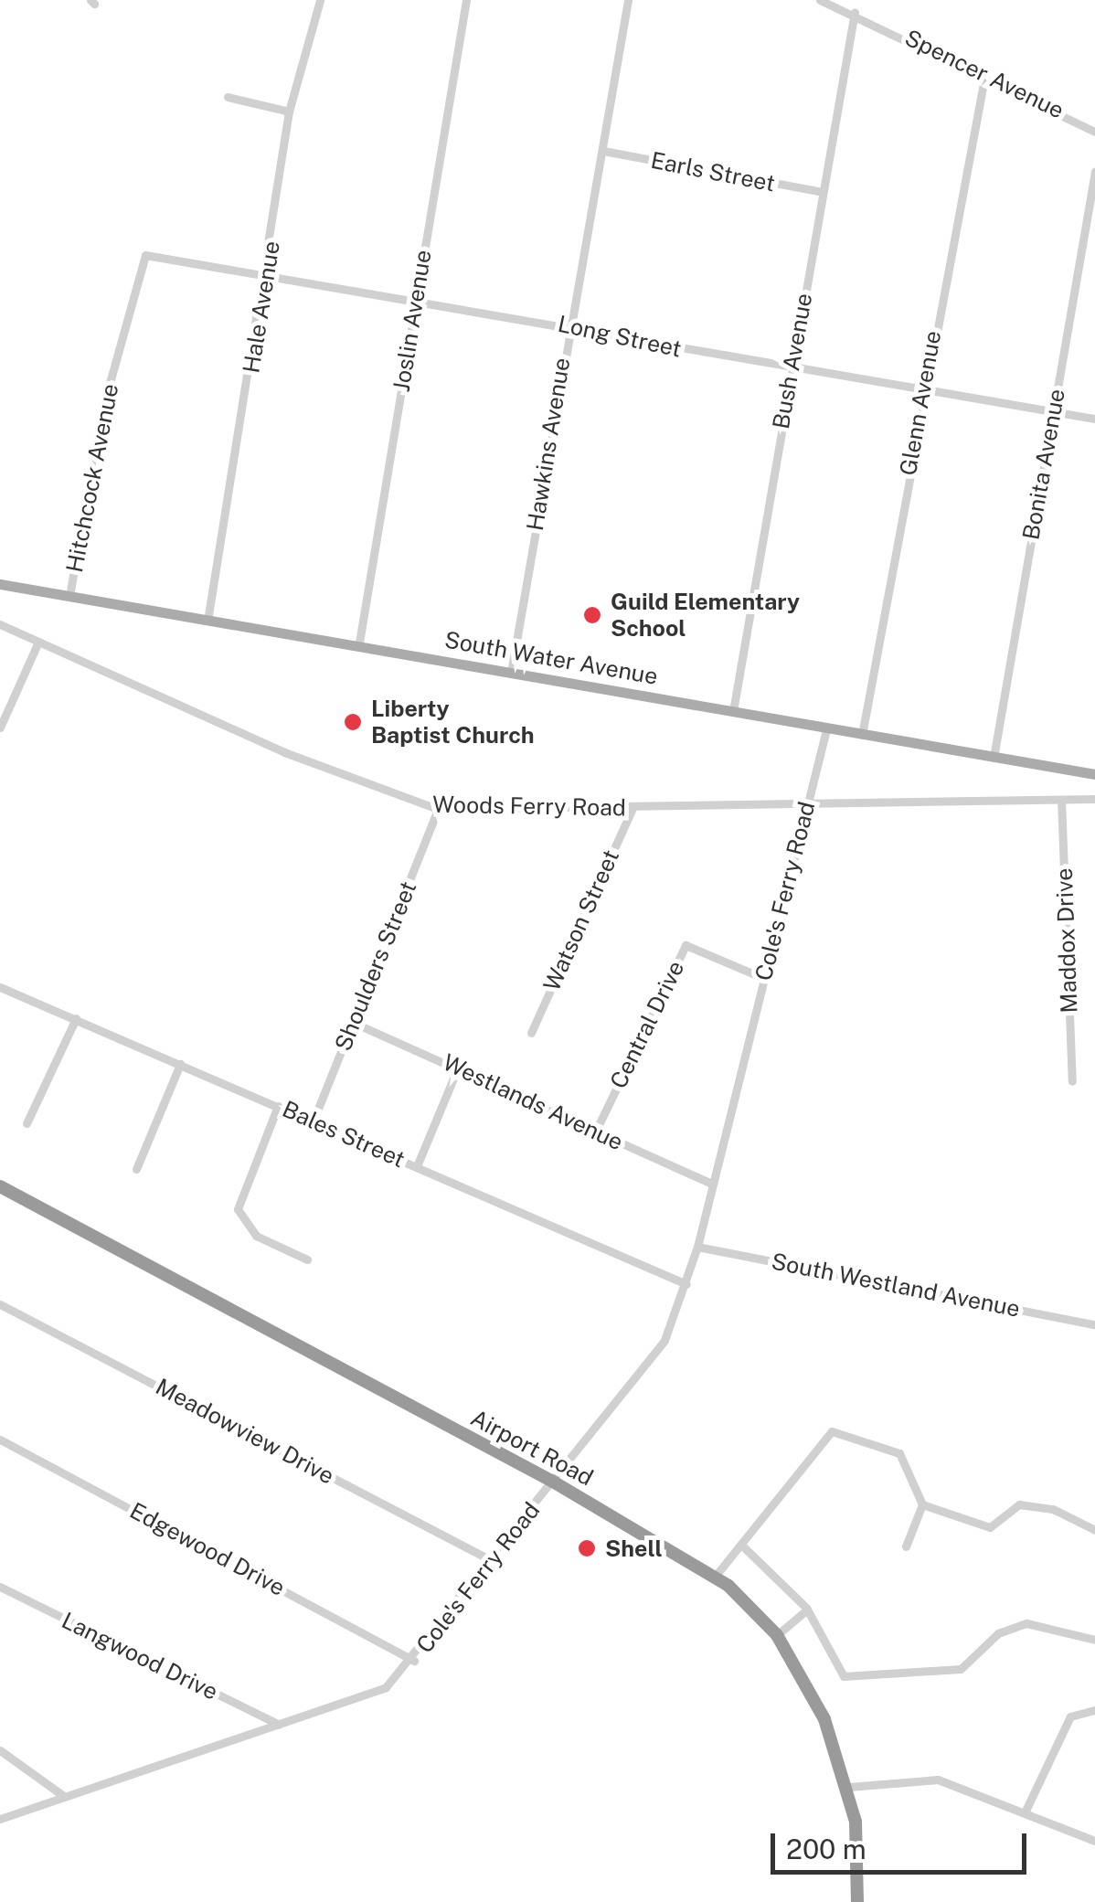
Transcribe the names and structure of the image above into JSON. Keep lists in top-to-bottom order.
{
  "streets": {
    "highway": ["Airport Road"],
    "main road": ["South Water Avenue"],
    "street": [
      "Spencer Avenue",
      "Earls Street",
      "Hale Avenue",
      "Joslin Avenue",
      "Long Street",
      "Bush Avenue",
      "Glenn Avenue",
      "Hawkins Avenue",
      "Bonita Avenue",
      "Hitchcock Avenue",
      "Woods Ferry Road",
      "Cole's Ferry Road",
      "Watson Street",
      "Maddox Drive",
      "Shoulders Street",
      "Central Drive",
      "Westlands Avenue",
      "Bales Street",
      "South Westland Avenue",
      "Meadowview Drive",
      "Edgewood Drive",
      "Langwood Drive"
    ]
  },
  "crossings": [
    ["Spencer Avenue", "Bush Avenue"],
    ["Spencer Avenue", "Glenn Avenue"],
    ["Earls Street", "Bush Avenue"],
    ["Earls Street", "Hawkins Avenue"],
    ["Hale Avenue", "Long Street"],
    ["Hale Avenue", "South Water Avenue"],
    ["Joslin Avenue", "Long Street"],
    ["Joslin Avenue", "South Water Avenue"],
    ["Long Street", "Bush Avenue"],
    ["Long Street", "Glenn Avenue"],
    ["Long Street", "Hawkins Avenue"],
    ["Long Street", "Bonita Avenue"],
    ["Long Street", "Hitchcock Avenue"],
    ["Bush Avenue", "South Water Avenue"],
    ["Glenn Avenue", "South Water Avenue"],
    ["Hawkins Avenue", "South Water Avenue"],
    ["Bonita Avenue", "South Water Avenue"],
    ["Hitchcock Avenue", "South Water Avenue"],
    ["South Water Avenue", "Cole's Ferry Road"],
    ["Woods Ferry Road", "Cole's Ferry Road"],
    ["Woods Ferry Road", "Watson Street"],
    ["Woods Ferry Road", "Maddox Drive"],
    ["Woods Ferry Road", "Shoulders Street"],
    ["Cole's Ferry Road", "Central Drive"],
    ["Cole's Ferry Road", "Westlands Avenue"],
    ["Cole's Ferry Road", "Bales Street"],
    ["Cole's Ferry Road", "South Westland Avenue"],
    ["Cole's Ferry Road", "Meadowview Drive"],
    ["Cole's Ferry Road", "Airport Road"],
    ["Cole's Ferry Road", "Edgewood Drive"],
    ["Cole's Ferry Road", "Langwood Drive"],
    ["Shoulders Street", "Westlands Avenue"],
    ["Shoulders Street", "Bales Street"],
    ["Central Drive", "Westlands Avenue"]
  ],
  "places": ["Guild Elementary School", "Liberty Baptist Church", "Shell"],
  "scale_bar": "200 m"
}
